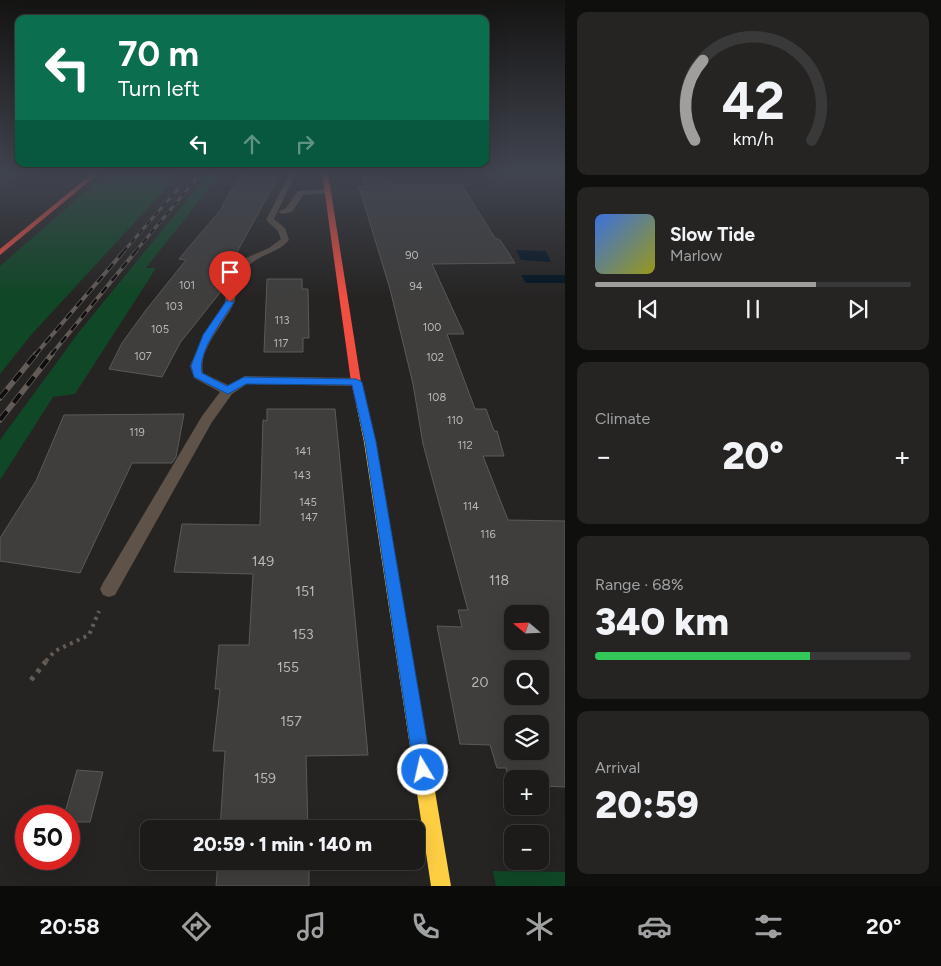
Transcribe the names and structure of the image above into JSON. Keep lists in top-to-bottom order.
{
  "house_numbers": [
    "90",
    "101",
    "94",
    "103",
    "113",
    "100",
    "105",
    "117",
    "107",
    "102",
    "108",
    "110",
    "119",
    "112",
    "141",
    "143",
    "145",
    "114",
    "147",
    "116",
    "149",
    "118",
    "151",
    "153",
    "155",
    "20",
    "157",
    "159"
  ],
  "north": "left",
  "page": {
    "turn": ["70 m", "Turn left"],
    "song": ["Slow Tide", "Marlow"],
    "tile": [
      "Climate",
      ["Range · 68%", "340 km"],
      ["Arrival", "20:59"]
    ],
    "heat": ["−", "20°", "+"],
    "map_buttons": ["+", "−"],
    "limit": "50",
    "trip": "20:59 · 1 min · 140 m",
    "tabs": ["20:58", "20°"],
    "gauge": ["42", "km/h"]
  }
}
